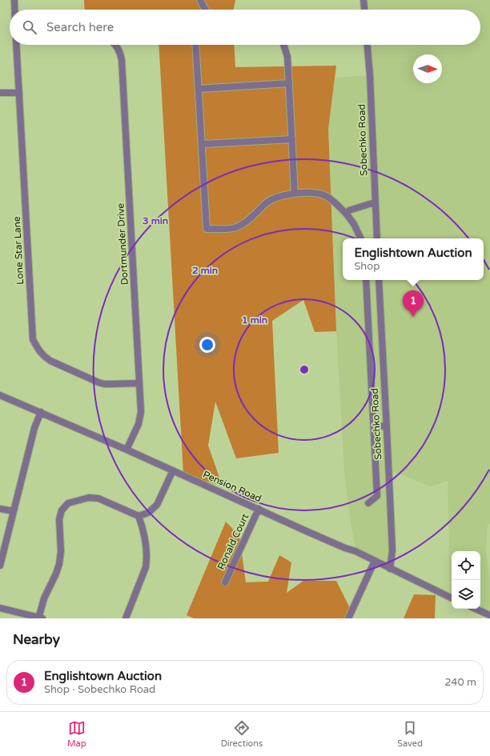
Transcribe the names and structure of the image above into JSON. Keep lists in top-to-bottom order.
{
  "streets": {
    "street": [
      "Sobechko Road",
      "Dortmunder Drive",
      "Lone Star Lane",
      "Pension Road",
      "Ronald Court"
    ]
  },
  "crossings": [
    ["Sobechko Road", "Pension Road"],
    ["Dortmunder Drive", "Lone Star Lane"],
    ["Dortmunder Drive", "Pension Road"],
    ["Pension Road", "Ronald Court"]
  ],
  "north": "right",
  "page": {
    "search": "Search here",
    "popup": ["Englishtown Auction", "Shop"],
    "pins": "1",
    "heading": "Nearby",
    "list": [
      {
        "mark": "1",
        "name": "Englishtown Auction",
        "note": "Shop · Sobechko Road",
        "value": "240 m"
      }
    ],
    "nav": ["Map", "Directions", "Saved"]
  },
  "rings": ["3 min", "2 min", "1 min"]
}
